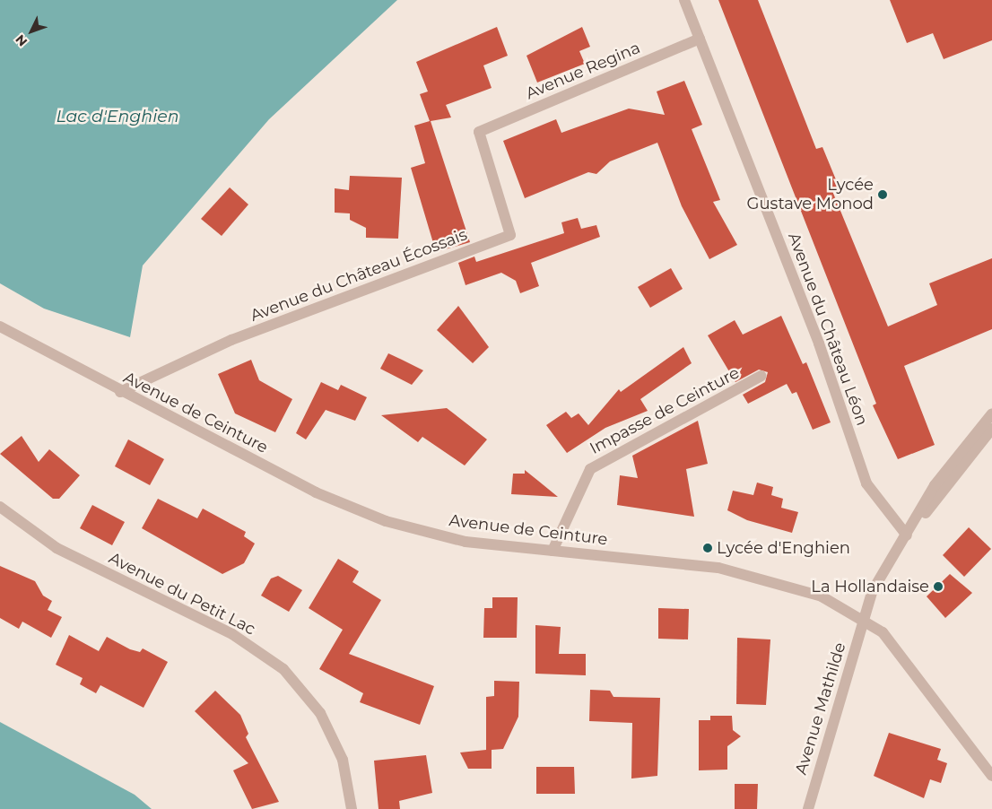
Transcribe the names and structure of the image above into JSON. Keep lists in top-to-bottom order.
{
  "streets": {
    "street": [
      "Avenue Regina",
      "Avenue du Château Écossais",
      "Avenue du Château Léon",
      "Impasse de Ceinture",
      "Avenue de Ceinture",
      "Avenue du Petit Lac",
      "Avenue Mathilde"
    ]
  },
  "crossings": [
    ["Avenue Regina", "Avenue du Château Écossais"],
    ["Avenue Regina", "Avenue du Château Léon"],
    ["Avenue du Château Écossais", "Avenue de Ceinture"],
    ["Impasse de Ceinture", "Avenue de Ceinture"],
    ["Avenue de Ceinture", "Avenue Mathilde"]
  ],
  "water": ["Lac d'Enghien"],
  "places": ["Lycée Gustave Monod", "Lycée d'Enghien", "La Hollandaise"],
  "north": "bottom left"
}
